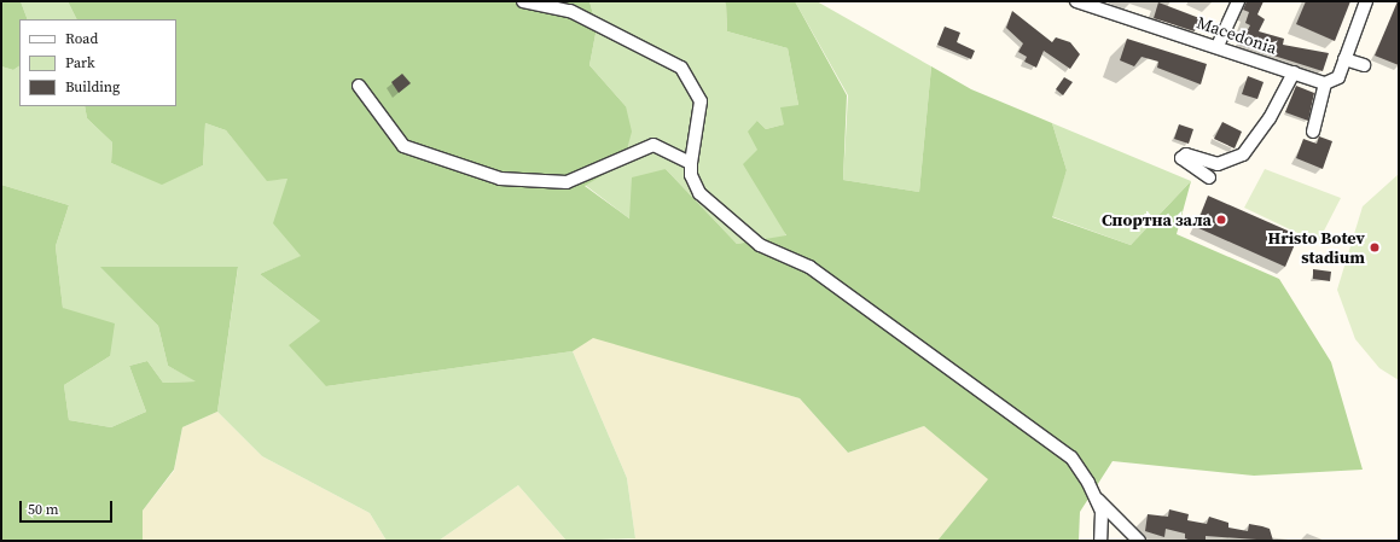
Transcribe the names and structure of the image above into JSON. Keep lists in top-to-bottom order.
{
  "streets": {
    "street": ["Macedonia"]
  },
  "places": ["Спортна зала", "Hristo Botev stadium"],
  "legend": ["Road", "Park", "Building"],
  "scale_bar": "50 m"
}
